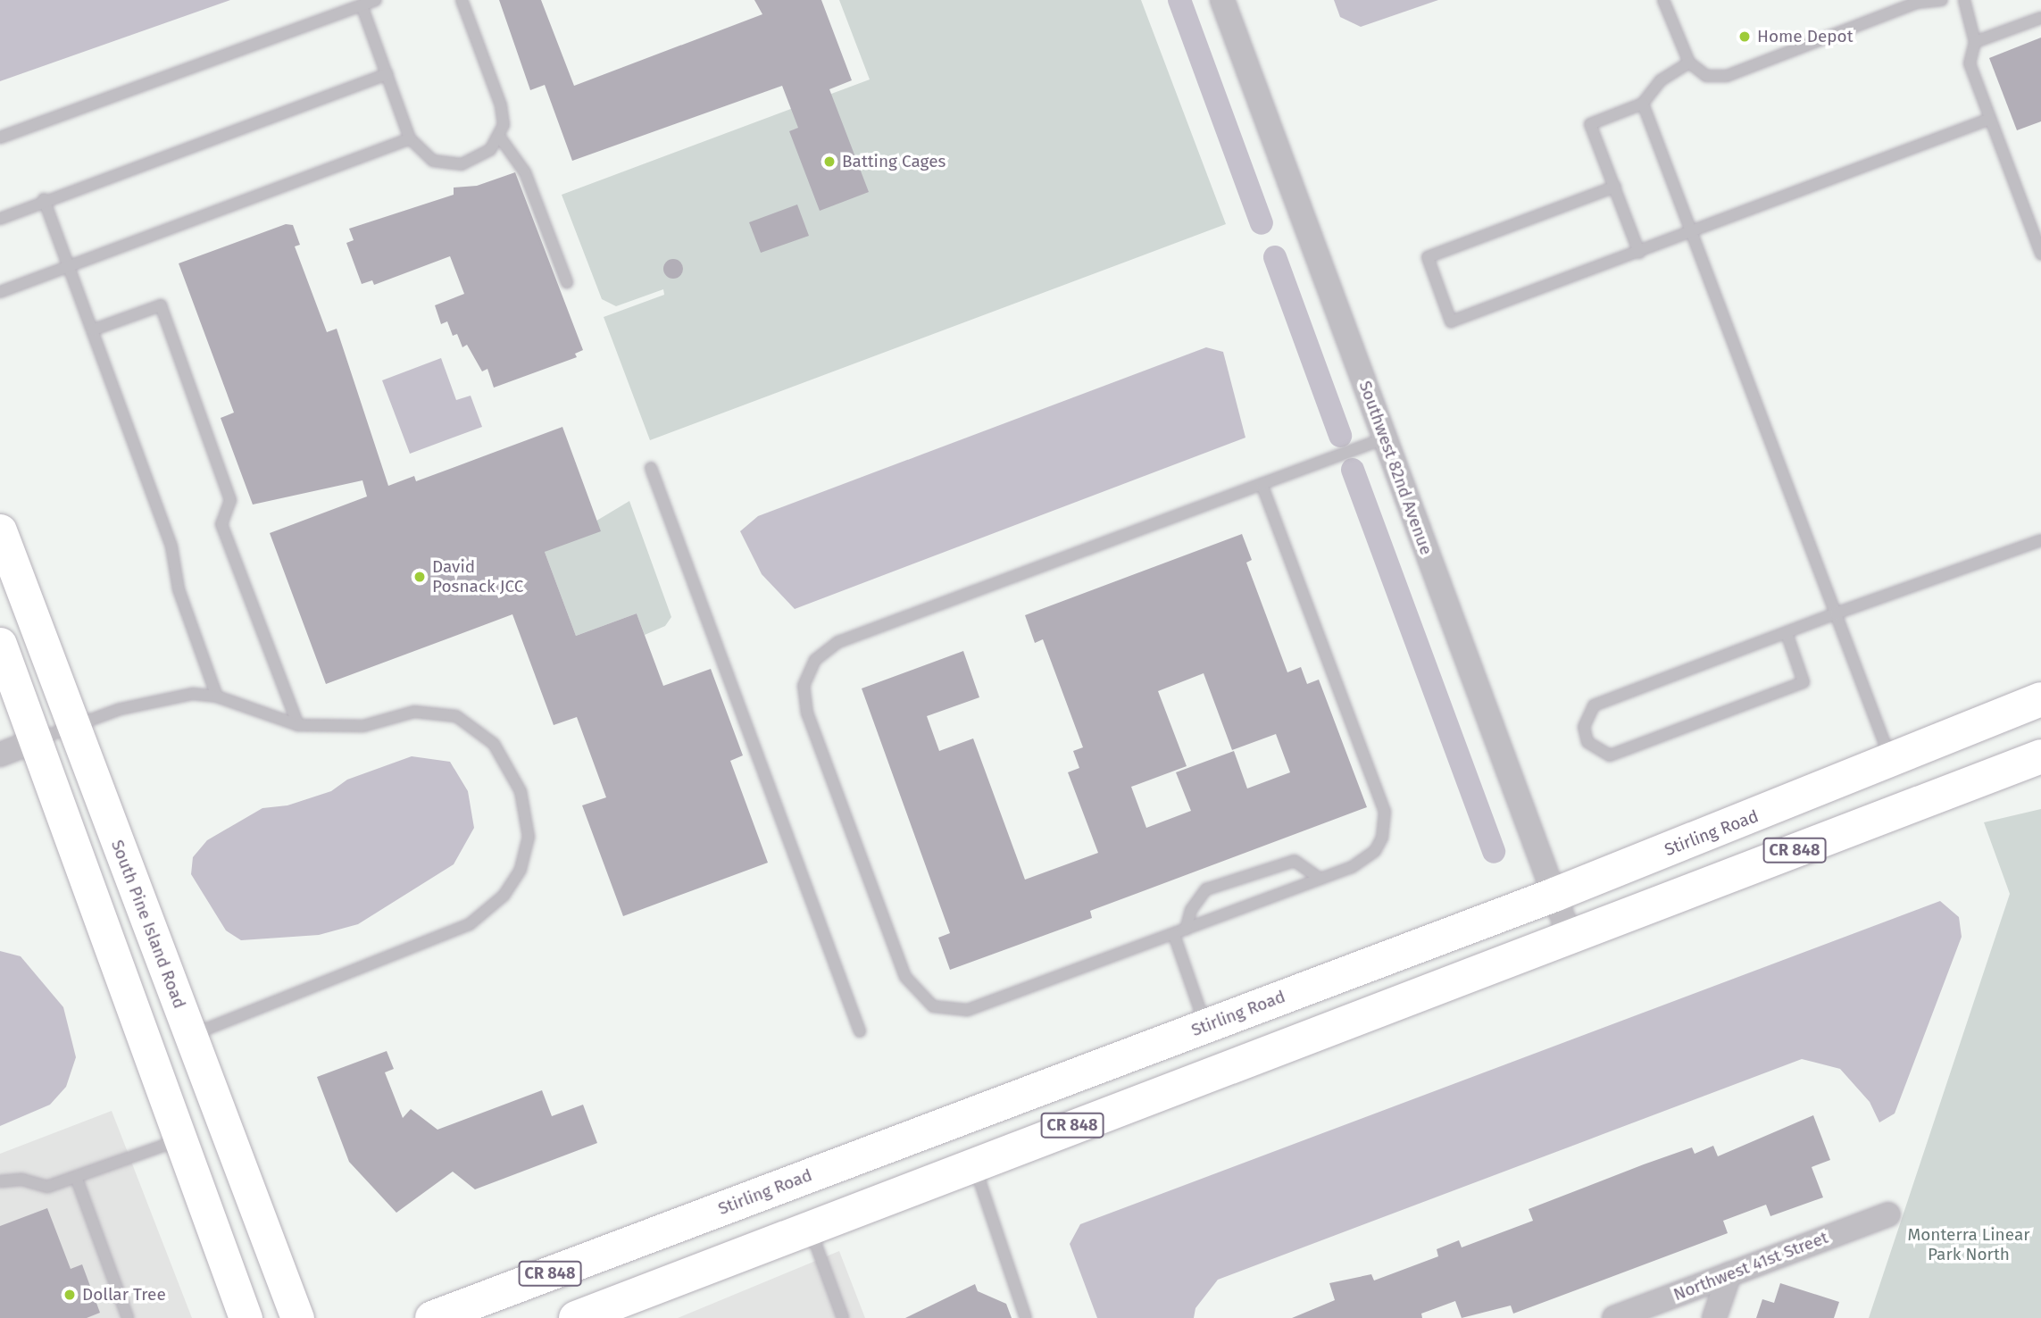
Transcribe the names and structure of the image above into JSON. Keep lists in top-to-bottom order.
{
  "streets": {
    "main road": ["Stirling Road", "CR 848", "South Pine Island Road"],
    "street": ["Southwest 82nd Avenue", "Northwest 41st Street"]
  },
  "crossings": [
    ["Southwest 82nd Avenue", "Stirling Road"],
    ["Southwest 82nd Avenue", "CR 848"]
  ],
  "parks": ["Monterra Linear Park North"],
  "places": [
    "Home Depot",
    "Batting Cages",
    "David Posnack JCC",
    "Dollar Tree"
  ]
}
